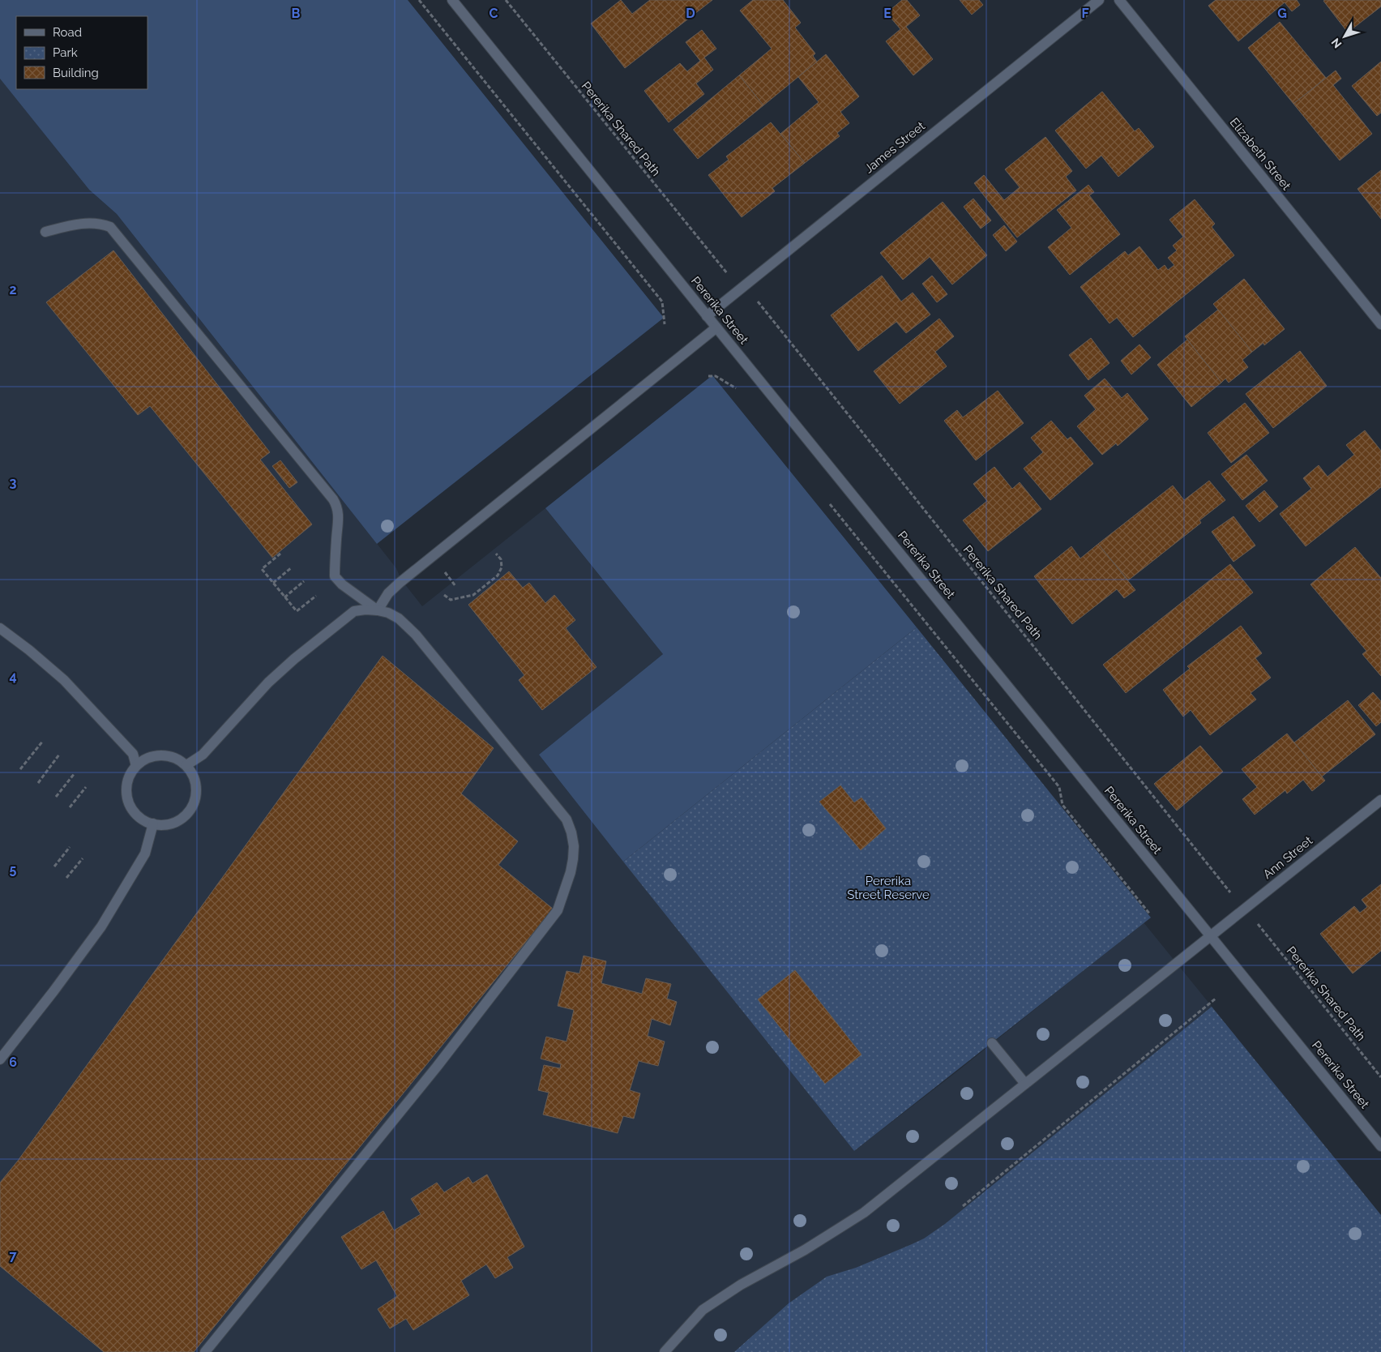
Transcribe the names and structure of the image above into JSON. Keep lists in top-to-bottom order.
{
  "streets": {
    "street": [
      "James Street",
      "Elizabeth Street",
      "Pererika Street",
      "Ann Street"
    ],
    "path": ["Pererika Shared Path"]
  },
  "crossings": [
    ["James Street", "Pererika Street"],
    ["Pererika Street", "Ann Street"]
  ],
  "parks": ["Pererika Street Reserve"],
  "legend": ["Road", "Park", "Building"],
  "north": "bottom left",
  "grid": {
    "columns": [
      "B",
      "C",
      "D",
      "E",
      "F",
      "G"
    ],
    "rows": [
      "2",
      "3",
      "4",
      "5",
      "6",
      "7"
    ]
  }
}
